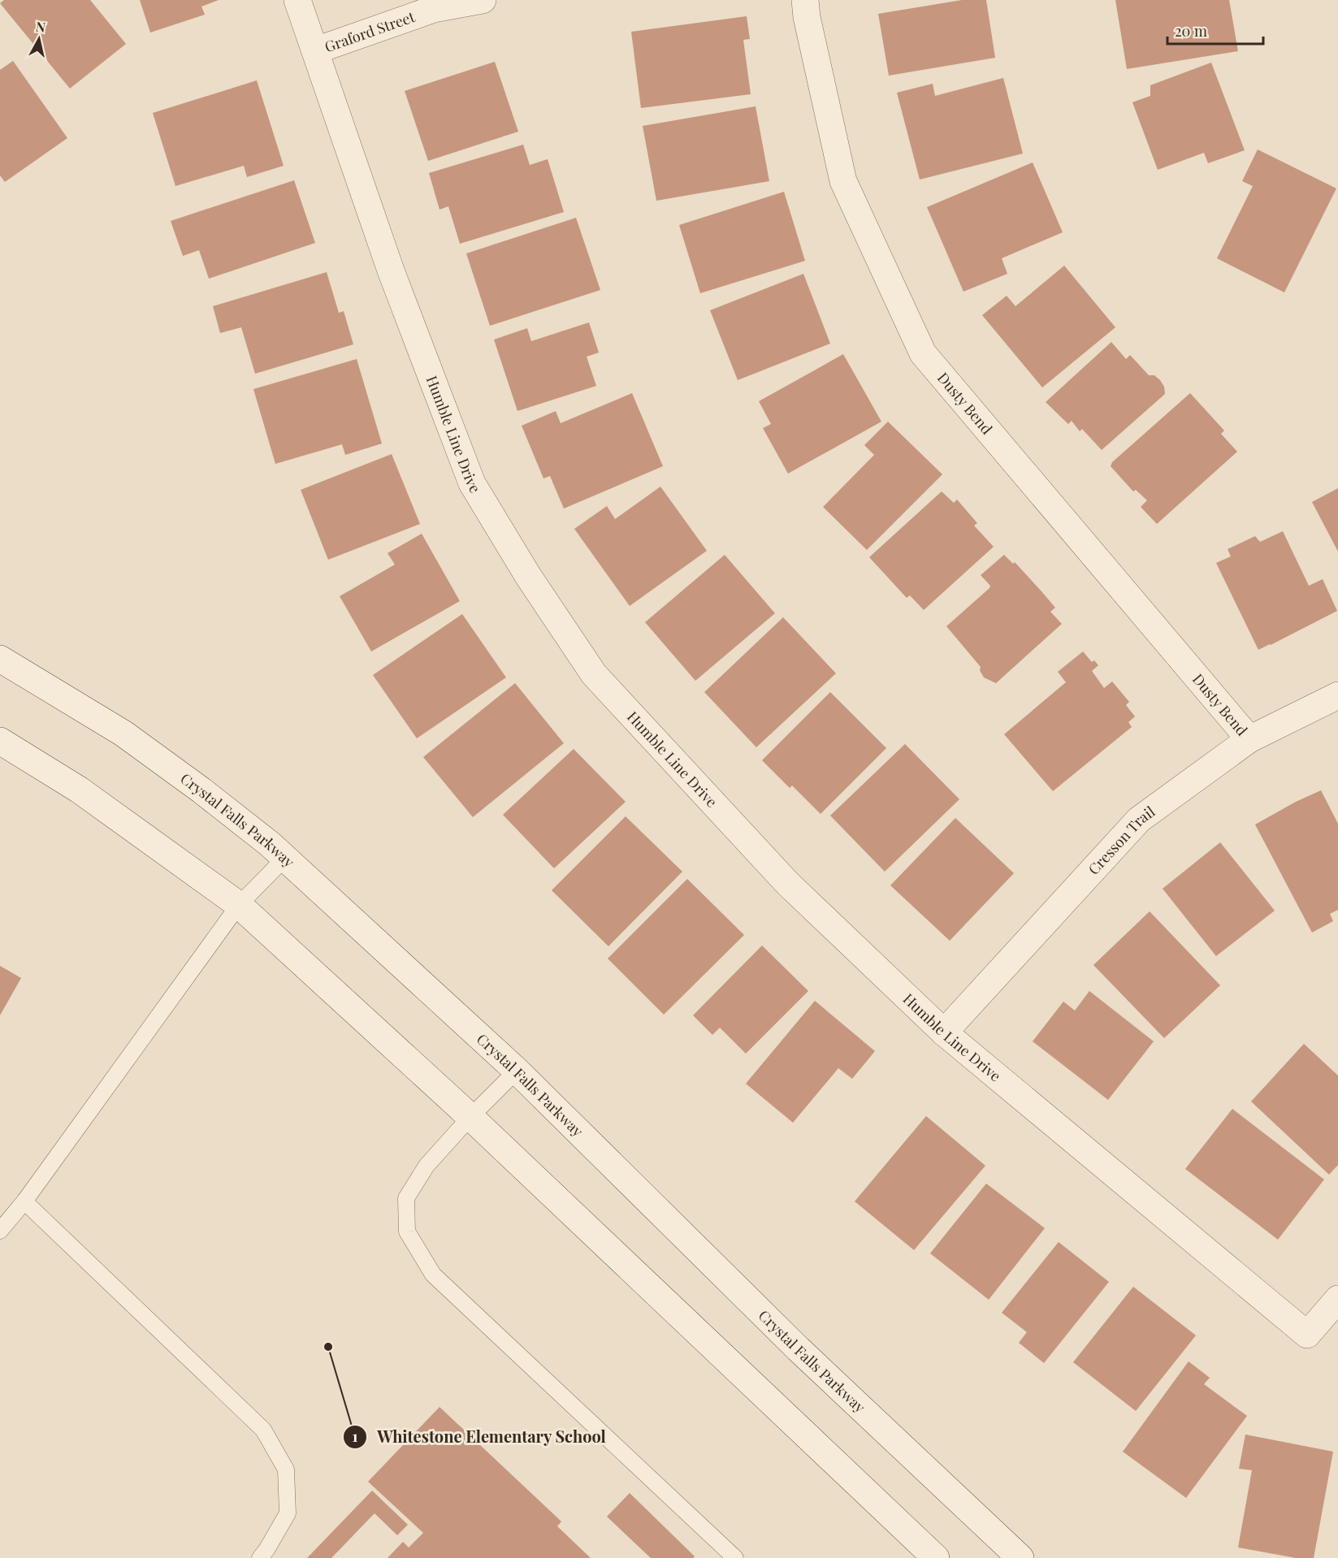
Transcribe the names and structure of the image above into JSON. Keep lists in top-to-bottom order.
{
  "streets": {
    "street": [
      "Graford Street",
      "Dusty Bend",
      "Humble Line Drive",
      "Crystal Falls Parkway",
      "Cresson Trail"
    ]
  },
  "crossings": [
    ["Graford Street", "Humble Line Drive"],
    ["Dusty Bend", "Cresson Trail"],
    ["Humble Line Drive", "Cresson Trail"]
  ],
  "places": ["Whitestone Elementary School"],
  "scale_bar": "20 m",
  "north": "top"
}
